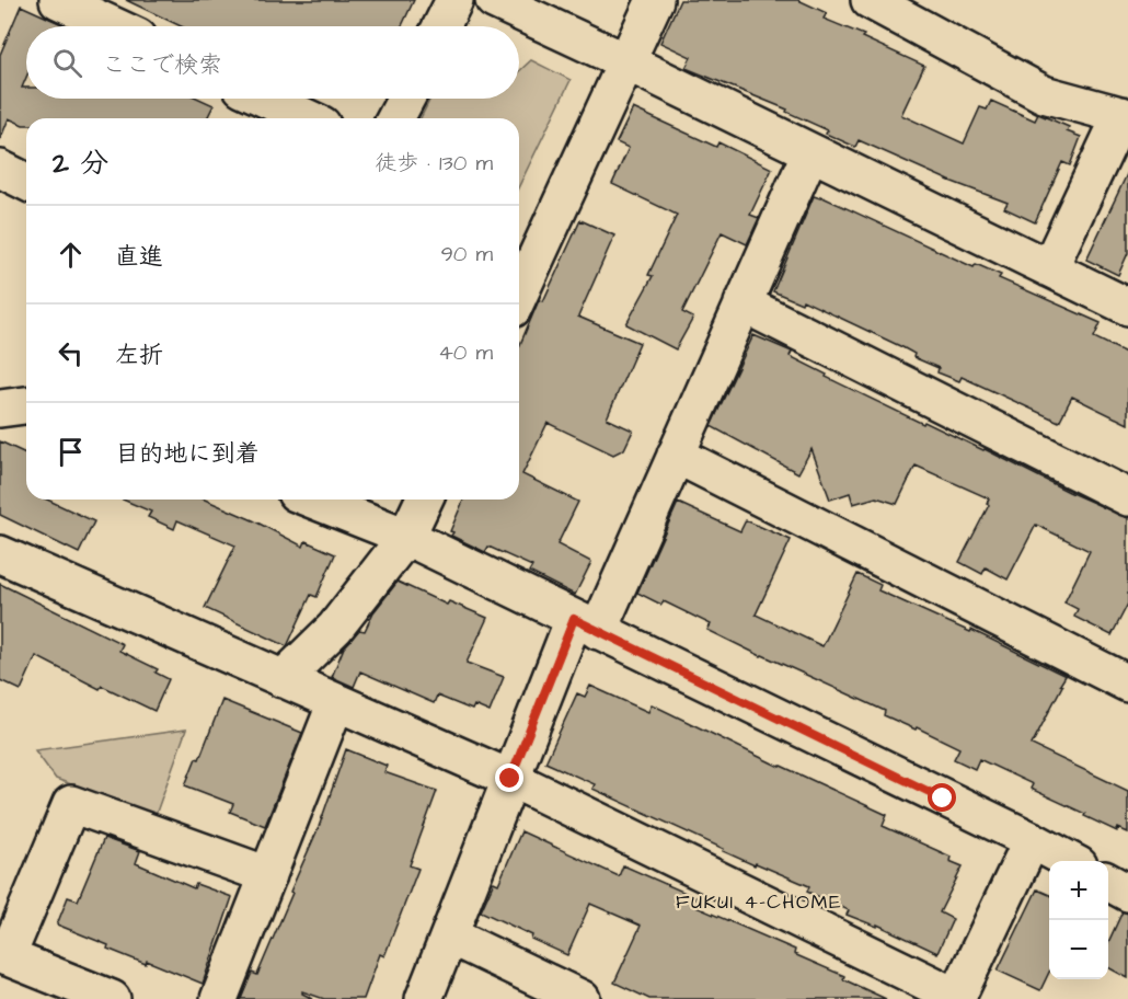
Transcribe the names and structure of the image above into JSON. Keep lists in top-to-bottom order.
{
  "districts": ["FUKUI 4-CHOME"],
  "page": {
    "search": "ここで検索",
    "heading": ["2 分", "徒歩 · 130 m"],
    "list": [
      ["直進", "90 m"],
      ["左折", "40 m"],
      "目的地に到着"
    ],
    "map_buttons": ["+", "−"]
  }
}
